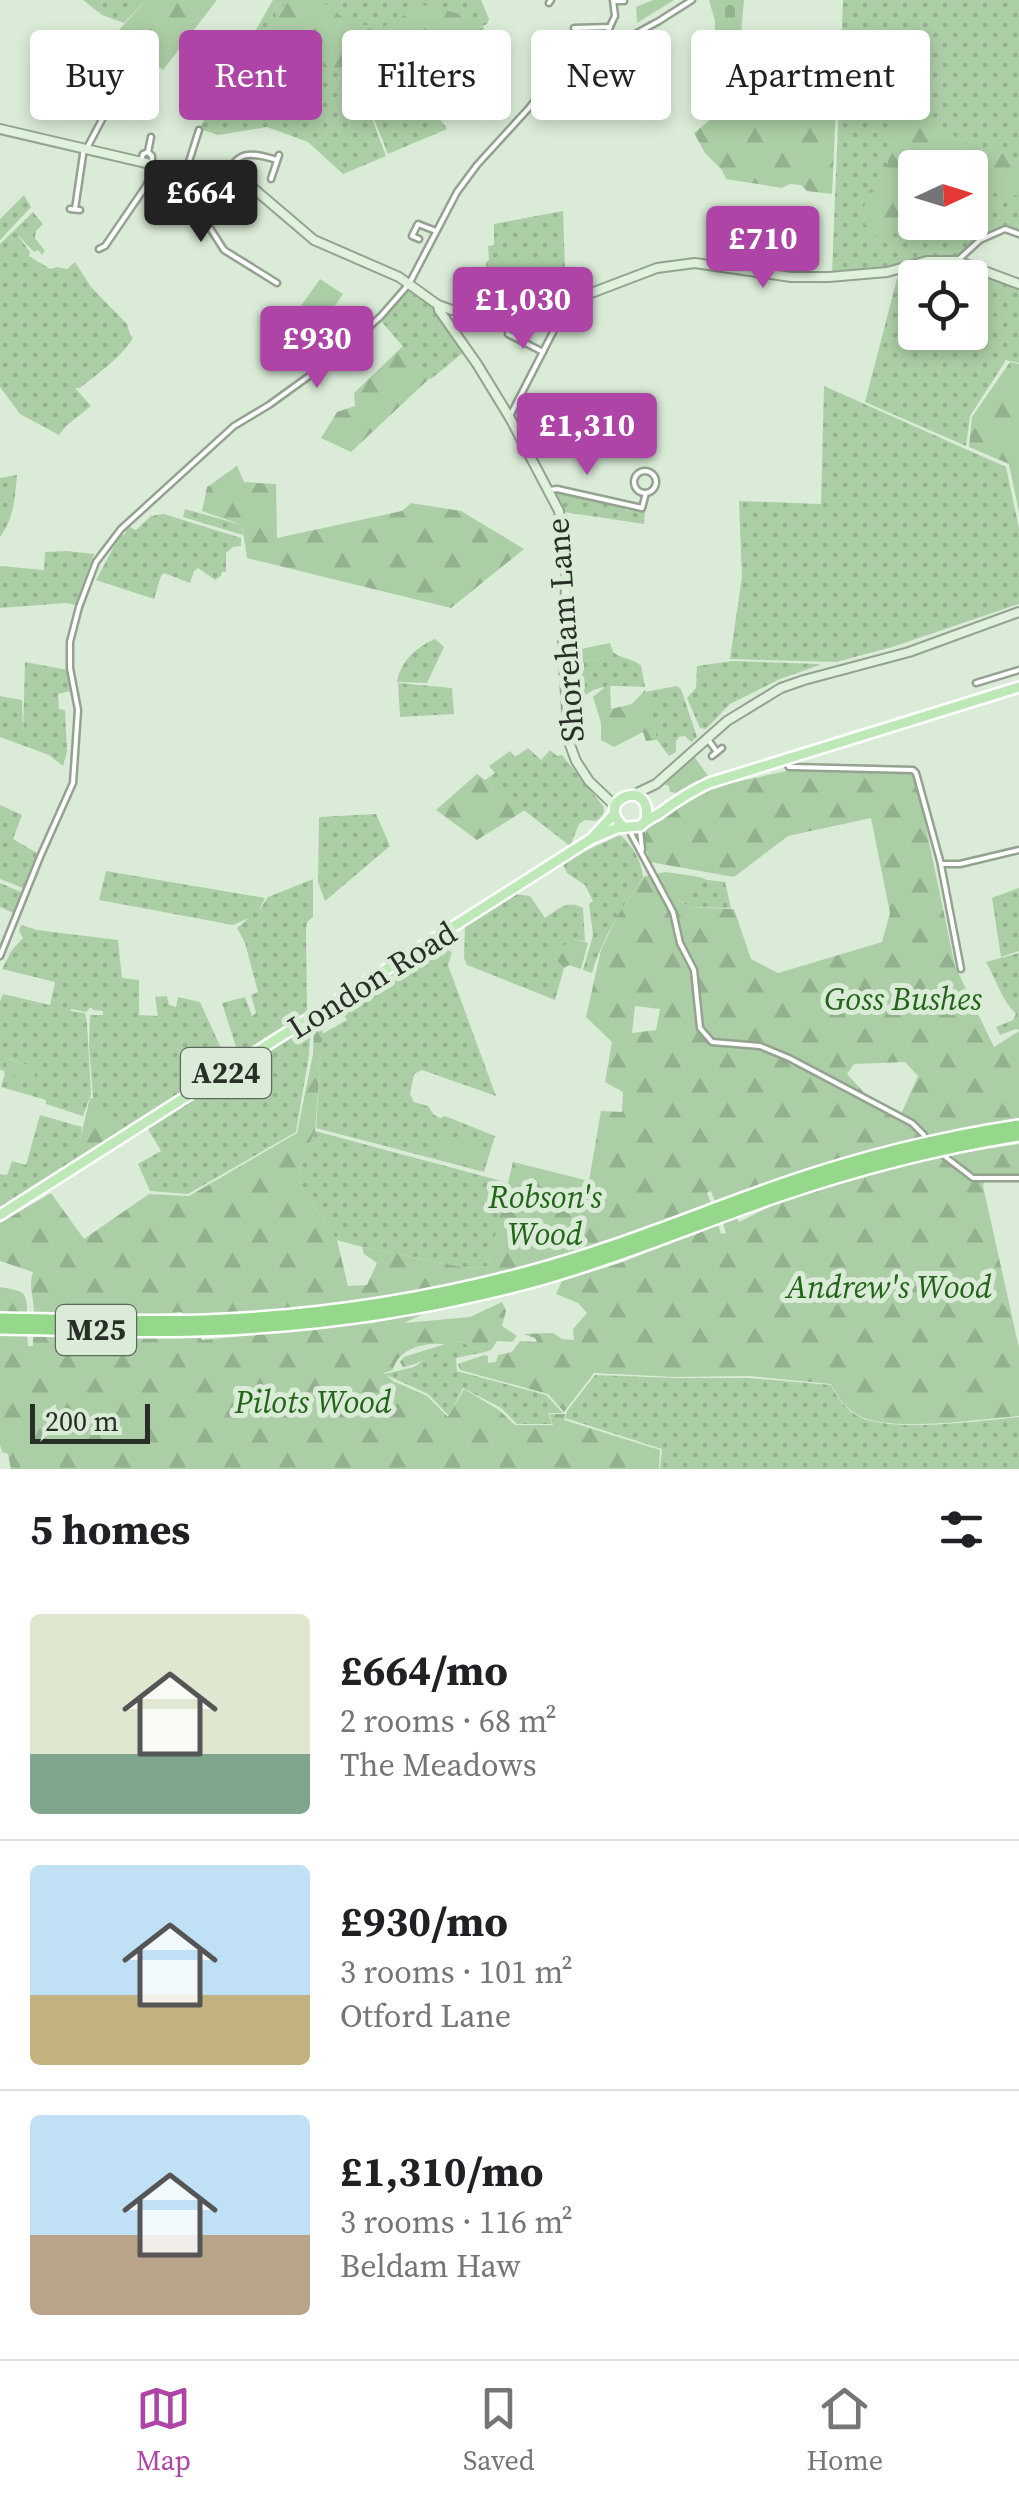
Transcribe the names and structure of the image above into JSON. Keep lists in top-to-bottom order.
{
  "streets": {
    "highway": ["M25"],
    "main road": ["London Road", "A224"],
    "street": ["Shoreham Lane"]
  },
  "crossings": [
    ["Shoreham Lane", "London Road"]
  ],
  "parks": [
    "Goss Bushes",
    "Robson's Wood",
    "Andrew's Wood",
    "Pilots Wood"
  ],
  "scale_bar": "200 m",
  "north": "right",
  "page": {
    "chip": [
      "Buy",
      "Rent",
      "Filters",
      "New",
      "Apartment"
    ],
    "price": [
      "£664",
      "£710",
      "£1,030",
      "£930",
      "£1,310"
    ],
    "scale": "200 m",
    "heading": "5 homes",
    "list": [
      {
        "name": "£664/mo",
        "note": "2 rooms · 68 m² · The Meadows"
      },
      {
        "name": "£930/mo",
        "note": "3 rooms · 101 m² · Otford Lane"
      },
      {
        "name": "£1,310/mo",
        "note": "3 rooms · 116 m² · Beldam Haw"
      }
    ],
    "tabs": ["Map", "Saved", "Home"]
  }
}
